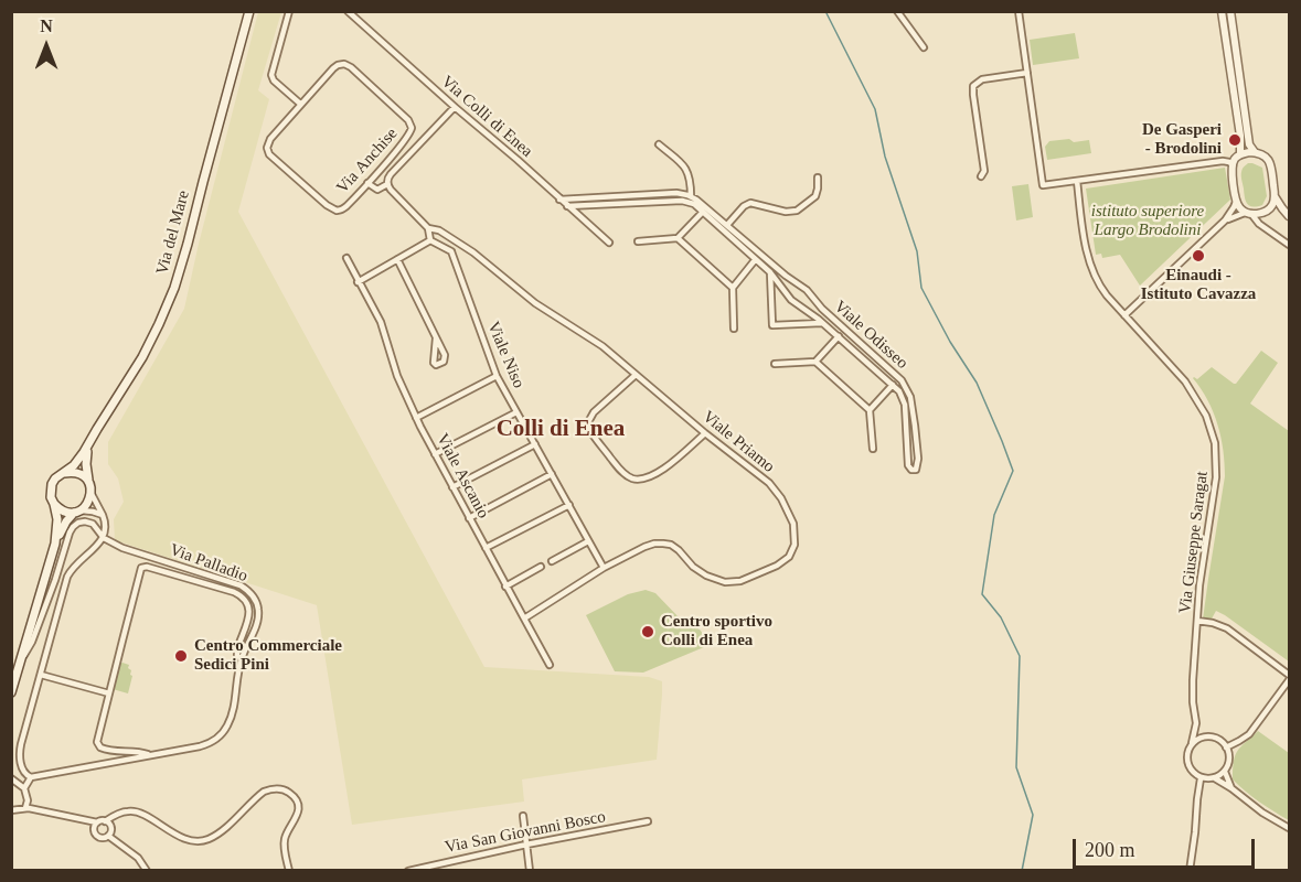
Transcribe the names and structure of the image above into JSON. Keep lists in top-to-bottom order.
{
  "streets": {
    "main road": ["Via del Mare"],
    "street": [
      "Via Colli di Enea",
      "Via Anchise",
      "Viale Odisseo",
      "Viale Niso",
      "Viale Priamo",
      "Viale Ascanio",
      "Via Giuseppe Saragat",
      "Via Palladio",
      "Via San Giovanni Bosco"
    ]
  },
  "crossings": [
    ["Via Colli di Enea", "Viale Odisseo"],
    ["Via del Mare", "Via Palladio"],
    ["Viale Niso", "Viale Priamo"]
  ],
  "districts": ["Colli di Enea"],
  "parks": ["istituto superiore Largo Brodolini"],
  "places": [
    "De Gasperi - Brodolini",
    "Einaudi - Istituto Cavazza",
    "Centro sportivo Colli di Enea",
    "Centro Commerciale Sedici Pini"
  ],
  "scale_bar": "200 m",
  "north": "top"
}
